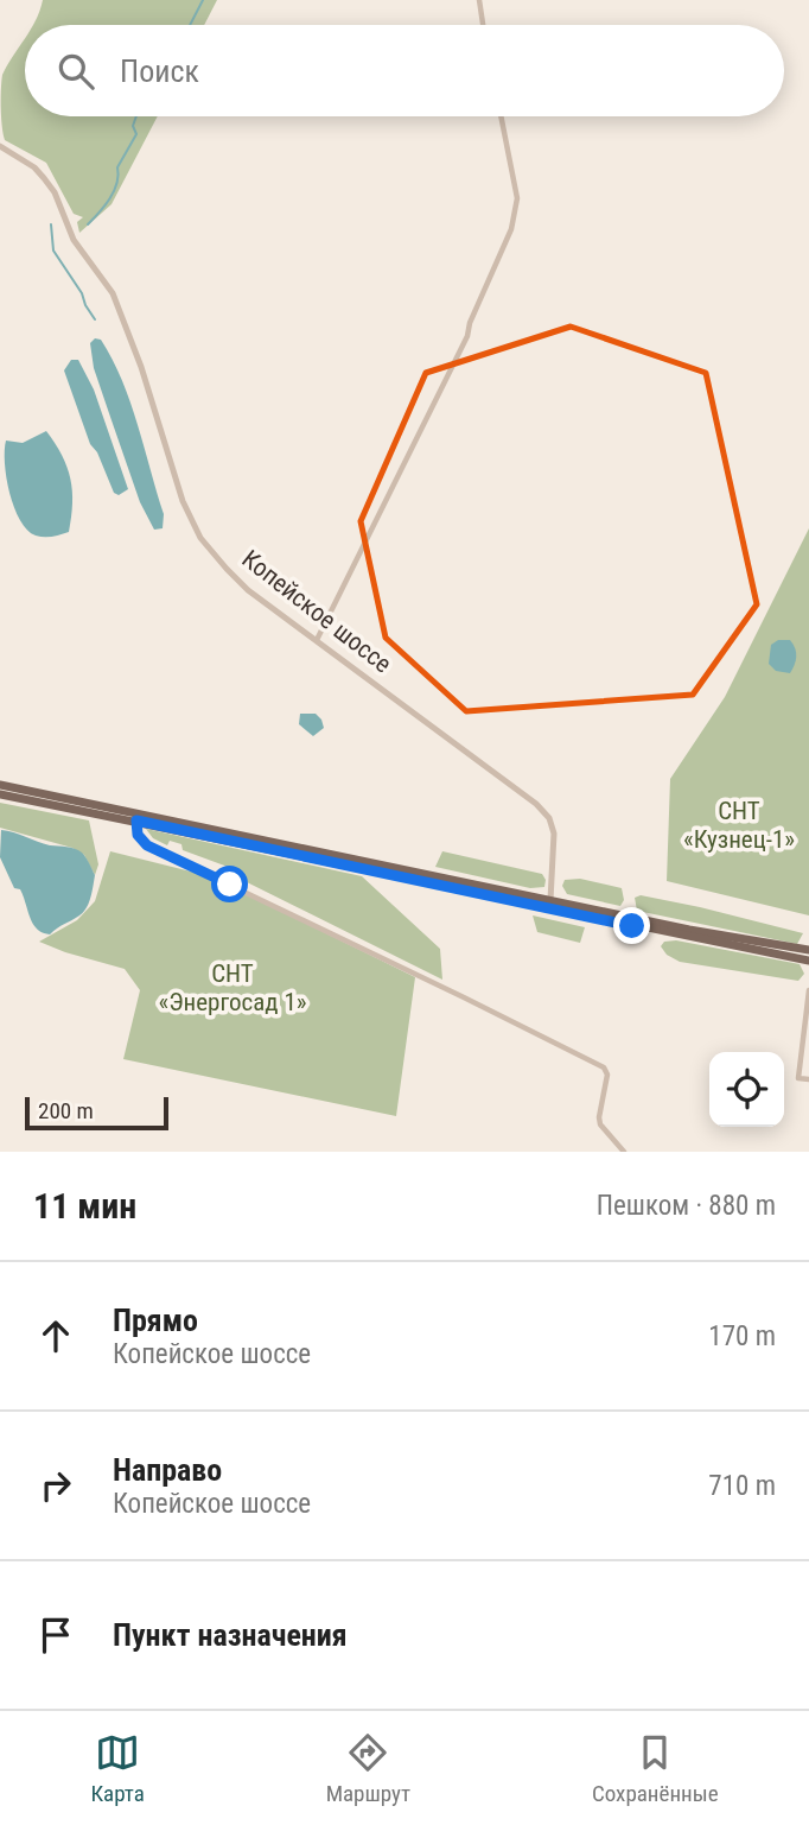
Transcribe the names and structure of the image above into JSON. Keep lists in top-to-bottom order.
{
  "streets": {
    "street": ["Копейское шоссе"]
  },
  "parks": ["СНТ «Кузнец-1»", "СНТ «Энергосад 1»"],
  "scale_bar": "200 m",
  "page": {
    "search": "Поиск",
    "scale": "200 m",
    "heading": ["11 мин", "Пешком · 880 m"],
    "list": [
      ["Прямо", "Копейское шоссе", "170 m"],
      ["Направо", "Копейское шоссе", "710 m"],
      "Пункт назначения"
    ],
    "nav": ["Карта", "Маршрут", "Сохранённые"]
  }
}
